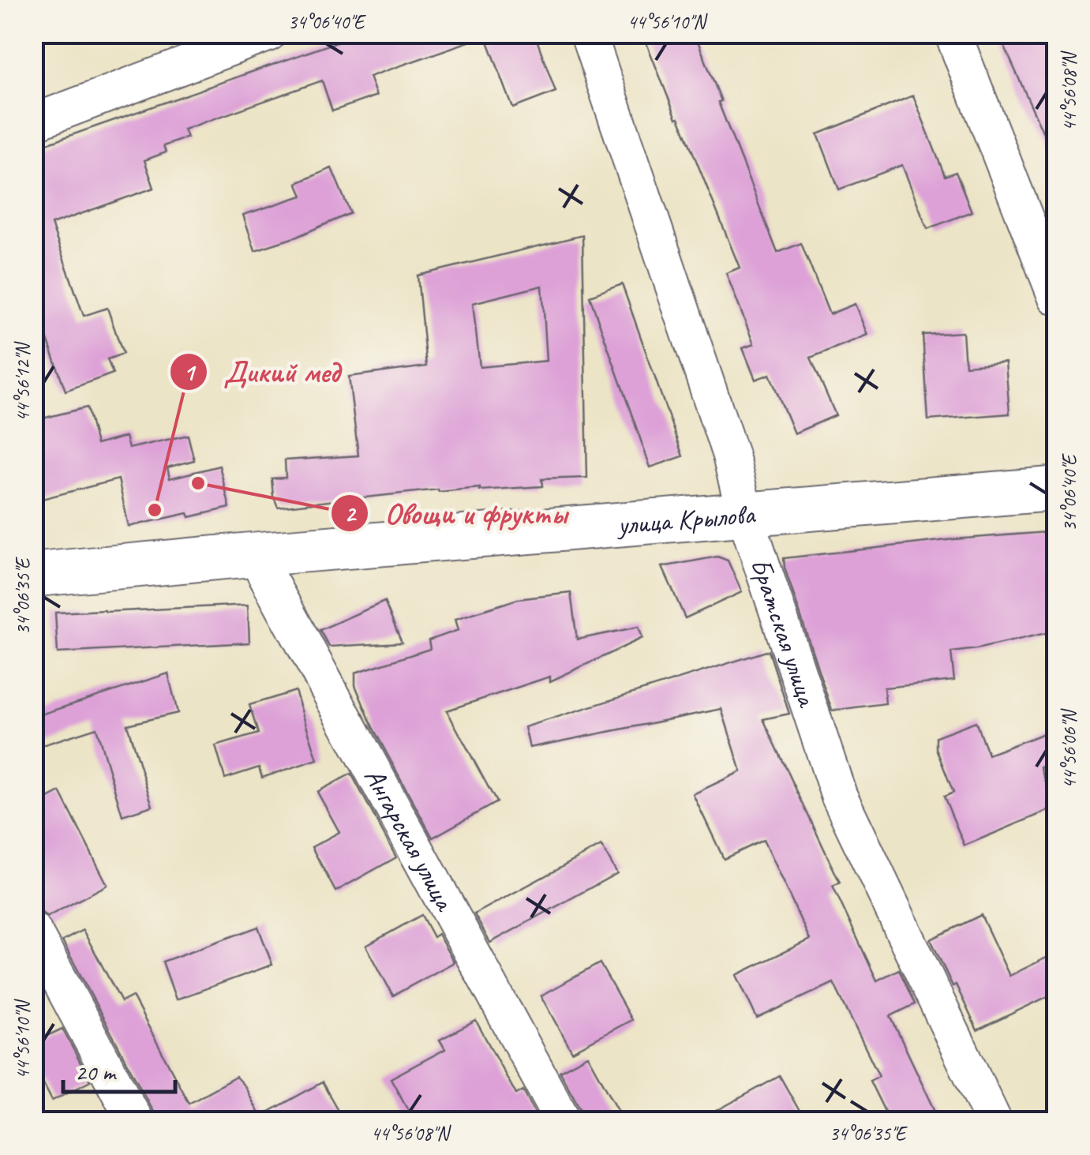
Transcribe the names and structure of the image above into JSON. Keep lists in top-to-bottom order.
{
  "streets": {
    "main road": ["улица Крылова"],
    "street": ["Братская улица", "Ангарская улица"]
  },
  "crossings": [
    ["улица Крылова", "Братская улица"],
    ["улица Крылова", "Ангарская улица"]
  ],
  "places": ["Овощи и фрукты", "Дикий мед"],
  "scale_bar": "20 m",
  "coordinates": [
    "34°06'40\"E",
    "44°56'10\"N",
    "44°56'08\"N",
    "44°56'12\"N",
    "34°06'35\"E",
    "44°56'06\"N"
  ]
}
